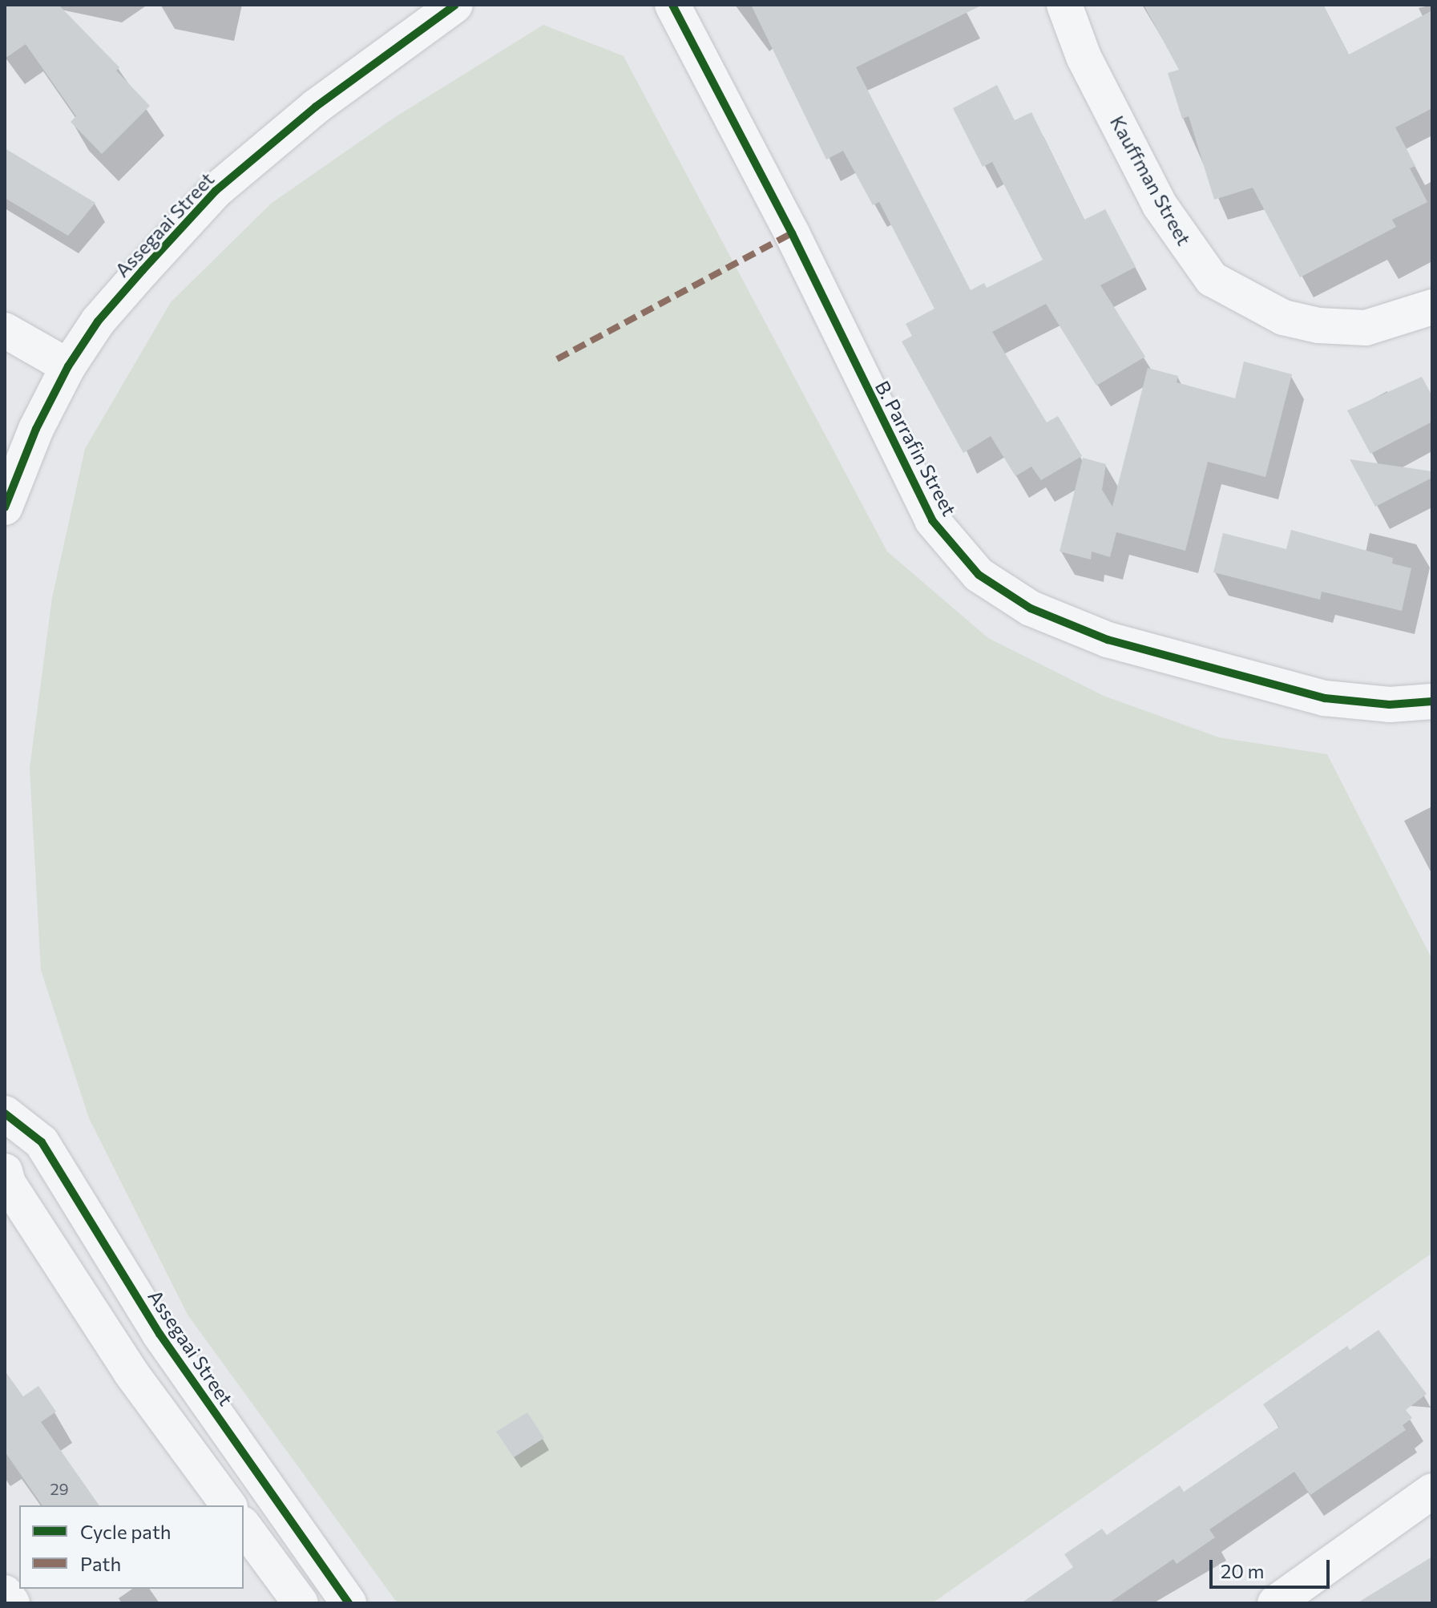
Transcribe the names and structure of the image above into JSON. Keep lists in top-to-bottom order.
{
  "streets": {
    "street": ["Kauffman Street", "Assegaai Street", "B. Parrafin Street"]
  },
  "house_numbers": ["29"],
  "legend": ["Cycle path", "Path"],
  "scale_bar": "20 m"
}
